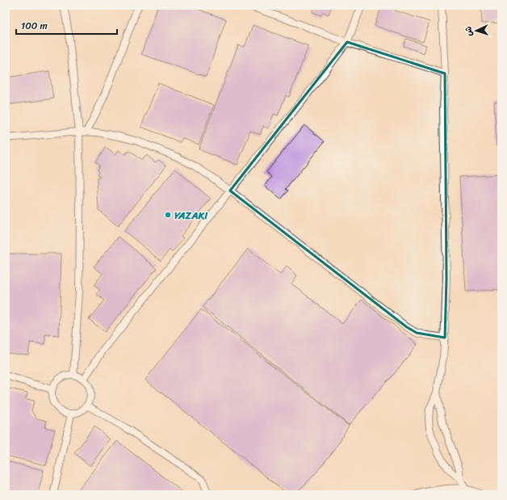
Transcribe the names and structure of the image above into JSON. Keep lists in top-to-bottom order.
{
  "places": ["YAZAKI"],
  "scale_bar": "100 m",
  "north": "left"
}
